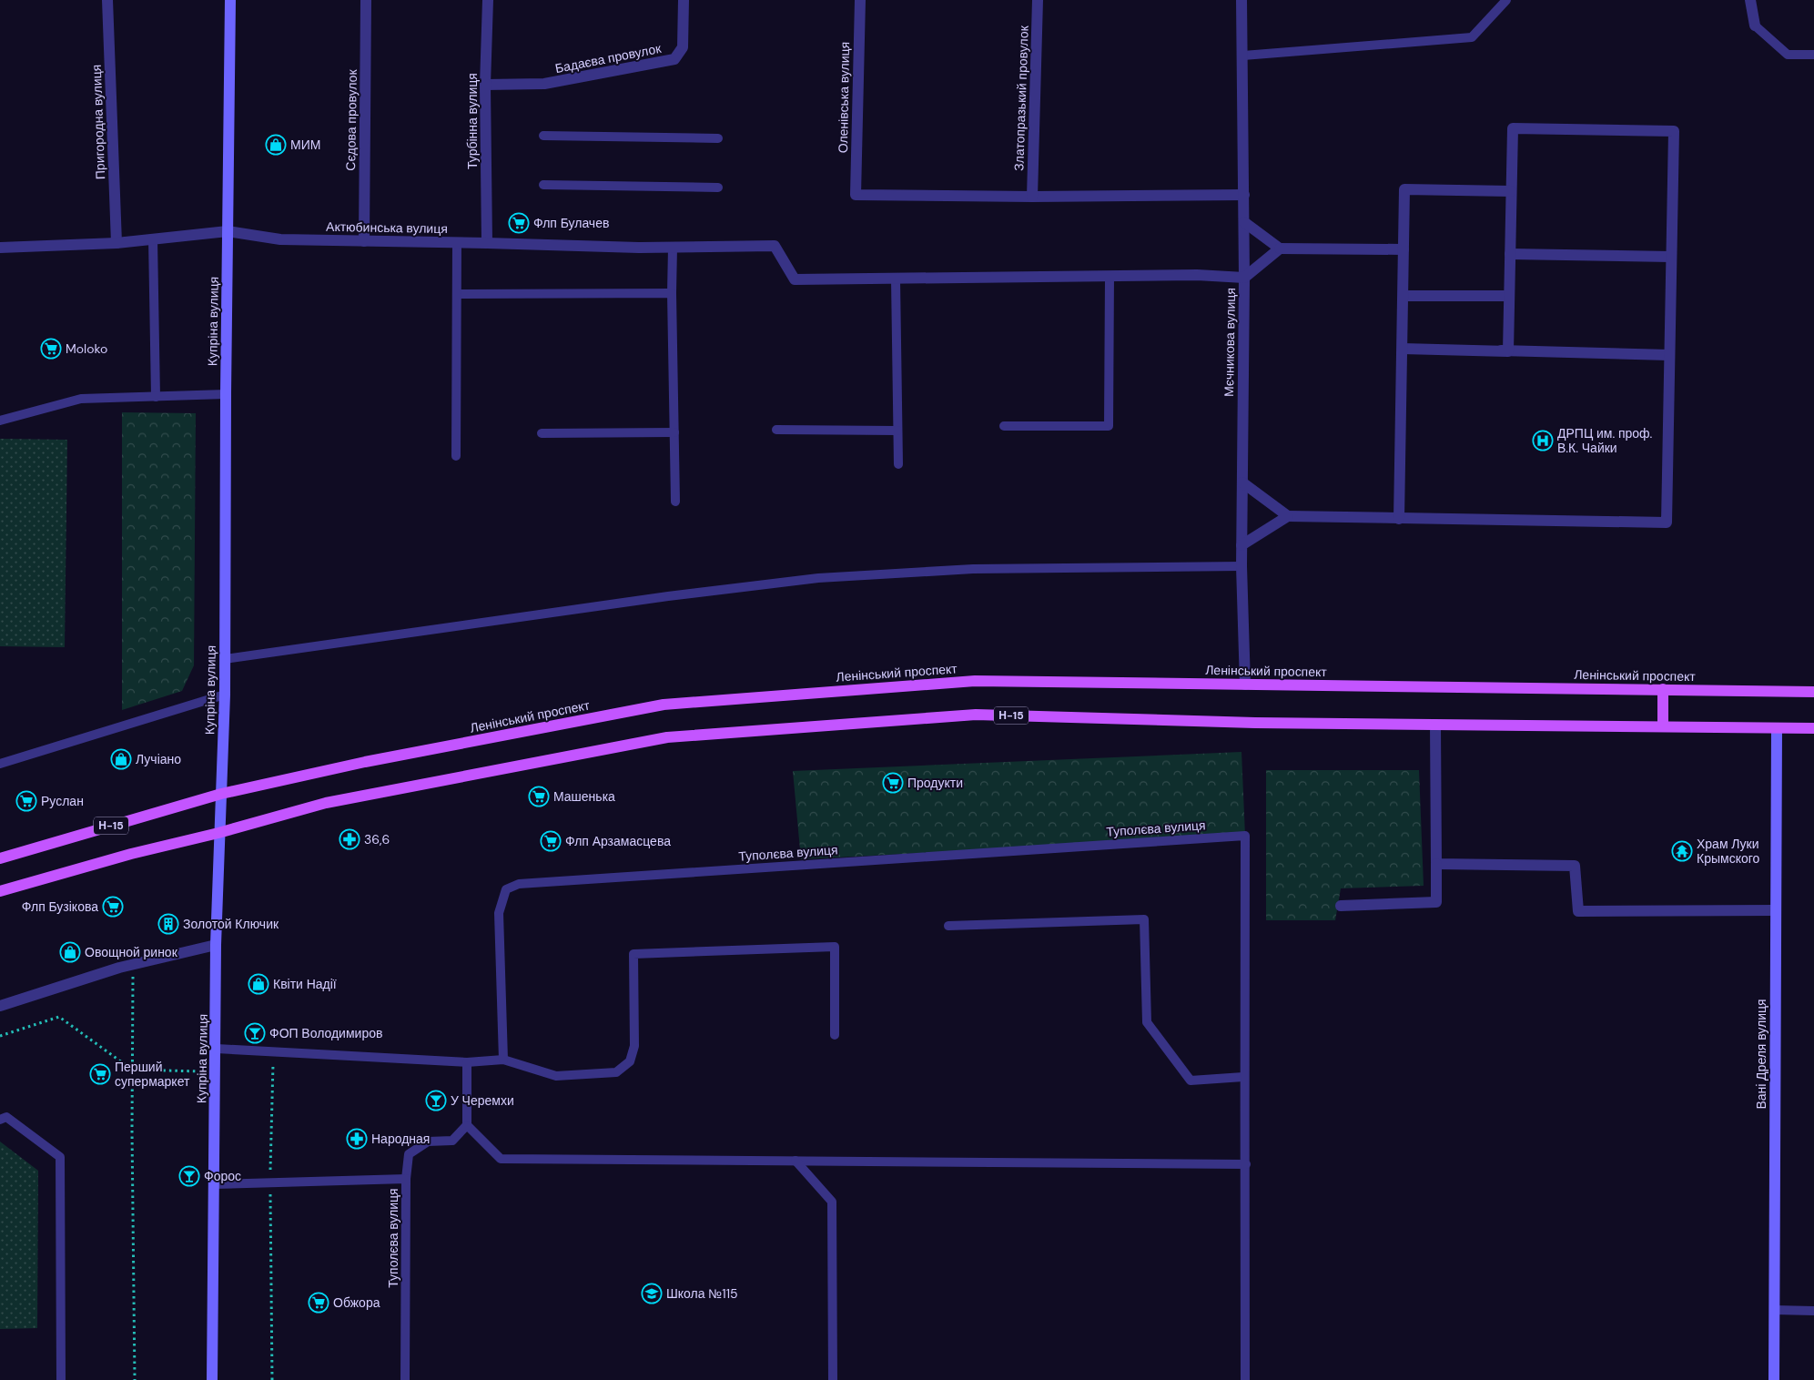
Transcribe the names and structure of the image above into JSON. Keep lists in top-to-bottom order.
{
  "streets": {
    "main road": [
      "Купріна вулиця",
      "Ленінський проспект",
      "Н-15",
      "Вані Дреля вулиця"
    ],
    "street": [
      "Бадаєва провулок",
      "Оленівська вулиця",
      "Златопразький провулок",
      "Сєдова провулок",
      "Турбінна вулиця",
      "Пригородна вулиця",
      "Актюбинська вулиця",
      "Мєчникова вулиця"
    ],
    "lane": ["Туполєва вулиця"]
  },
  "crossings": [
    ["Бадаєва провулок", "Турбінна вулиця"],
    ["Оленівська вулиця", "Златопразький провулок"],
    ["Сєдова провулок", "Актюбинська вулиця"],
    ["Турбінна вулиця", "Актюбинська вулиця"],
    ["Пригородна вулиця", "Актюбинська вулиця"],
    ["Актюбинська вулиця", "Купріна вулиця"],
    ["Купріна вулиця", "Ленінський проспект"],
    ["Купріна вулиця", "Н-15"],
    ["Купріна вулиця", "Туполєва вулиця"],
    ["Мєчникова вулиця", "Ленінський проспект"],
    ["Н-15", "Вані Дреля вулиця"]
  ],
  "places": {
    "shop": [
      "МИМ",
      "Лучіано",
      "Овощной ринок",
      "Квіти Надії"
    ],
    "supermarket": [
      "Флп Булачев",
      "Moloko",
      "Продукти",
      "Машенька",
      "Руслан",
      "Флп Арзамасцева",
      "Флп Бузікова",
      "Перший супермаркет",
      "Обжора"
    ],
    "hospital": ["ДРПЦ им. проф. В.К. Чайки"],
    "pharmacy": ["36,6", "Народная"],
    "temple": ["Храм Луки Крымского"],
    "building": ["Золотой Ключик"],
    "bar": ["ФОП Володимиров", "У Черемхи", "Форос"],
    "school or university": ["Школа №115"]
  }
}
